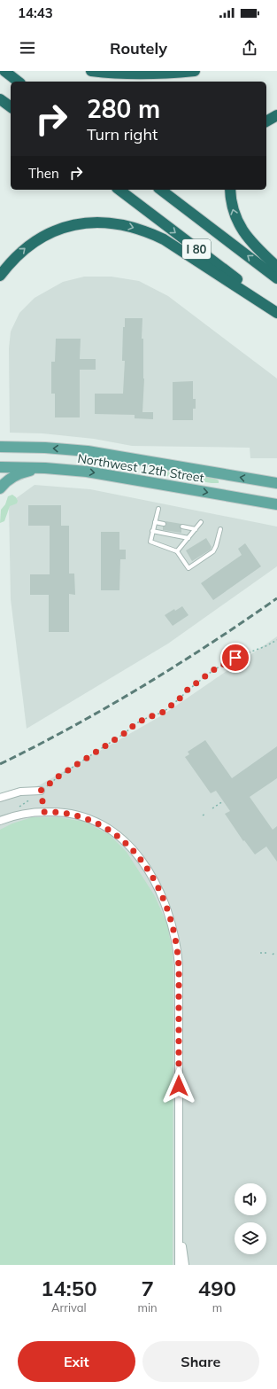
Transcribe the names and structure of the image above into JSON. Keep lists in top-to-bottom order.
{
  "streets": {
    "highway": ["I 80"],
    "main road": ["Northwest 12th Street"]
  },
  "page": {
    "status": "14:43",
    "header": "Routely",
    "turn": ["280 m", "Turn right"],
    "then": "Then",
    "eta": [
      "14:50",
      "Arrival",
      "7",
      "min",
      "490",
      "m"
    ],
    "buttons": ["Exit", "Share"]
  }
}
